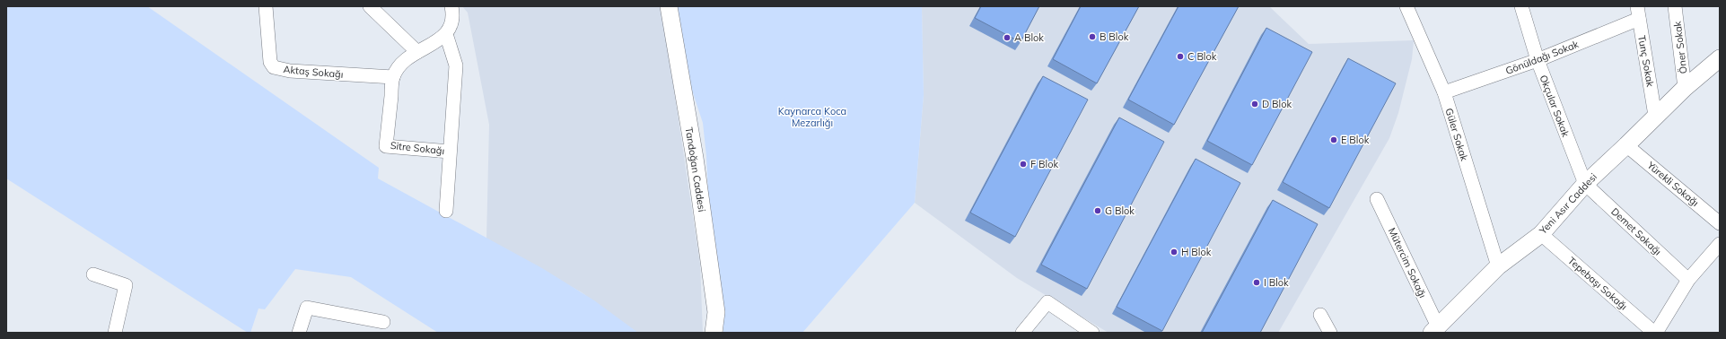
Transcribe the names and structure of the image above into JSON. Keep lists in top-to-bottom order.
{
  "streets": {
    "street": [
      "Öner Sokak",
      "Gönüldağı Sokak",
      "Tunç Sokak",
      "Aktaş Sokağı",
      "Okçular Sokak",
      "Güler Sokak",
      "Sitre Sokağı",
      "Tandoğan Caddesi",
      "Yürekli Sokağı",
      "Yeni Asır Caddesi",
      "Demet Sokağı",
      "Mütercim Sokağı",
      "Tepebaşı Sokağı"
    ]
  },
  "crossings": [
    ["Öner Sokak", "Yeni Asır Caddesi"],
    ["Gönüldağı Sokak", "Tunç Sokak"],
    ["Gönüldağı Sokak", "Okçular Sokak"],
    ["Gönüldağı Sokak", "Güler Sokak"],
    ["Tunç Sokak", "Yeni Asır Caddesi"],
    ["Aktaş Sokağı", "Sitre Sokağı"],
    ["Okçular Sokak", "Yeni Asır Caddesi"],
    ["Okçular Sokak", "Demet Sokağı"],
    ["Güler Sokak", "Yeni Asır Caddesi"],
    ["Yürekli Sokağı", "Yeni Asır Caddesi"],
    ["Yeni Asır Caddesi", "Demet Sokağı"],
    ["Yeni Asır Caddesi", "Mütercim Sokağı"],
    ["Yeni Asır Caddesi", "Tepebaşı Sokağı"]
  ],
  "parks": ["Kaynarca Koca Mezarlığı"],
  "places": [
    "B Blok",
    "A Blok",
    "C Blok",
    "D Blok",
    "E Blok",
    "F Blok",
    "G Blok",
    "H Blok",
    "I Blok"
  ]
}
